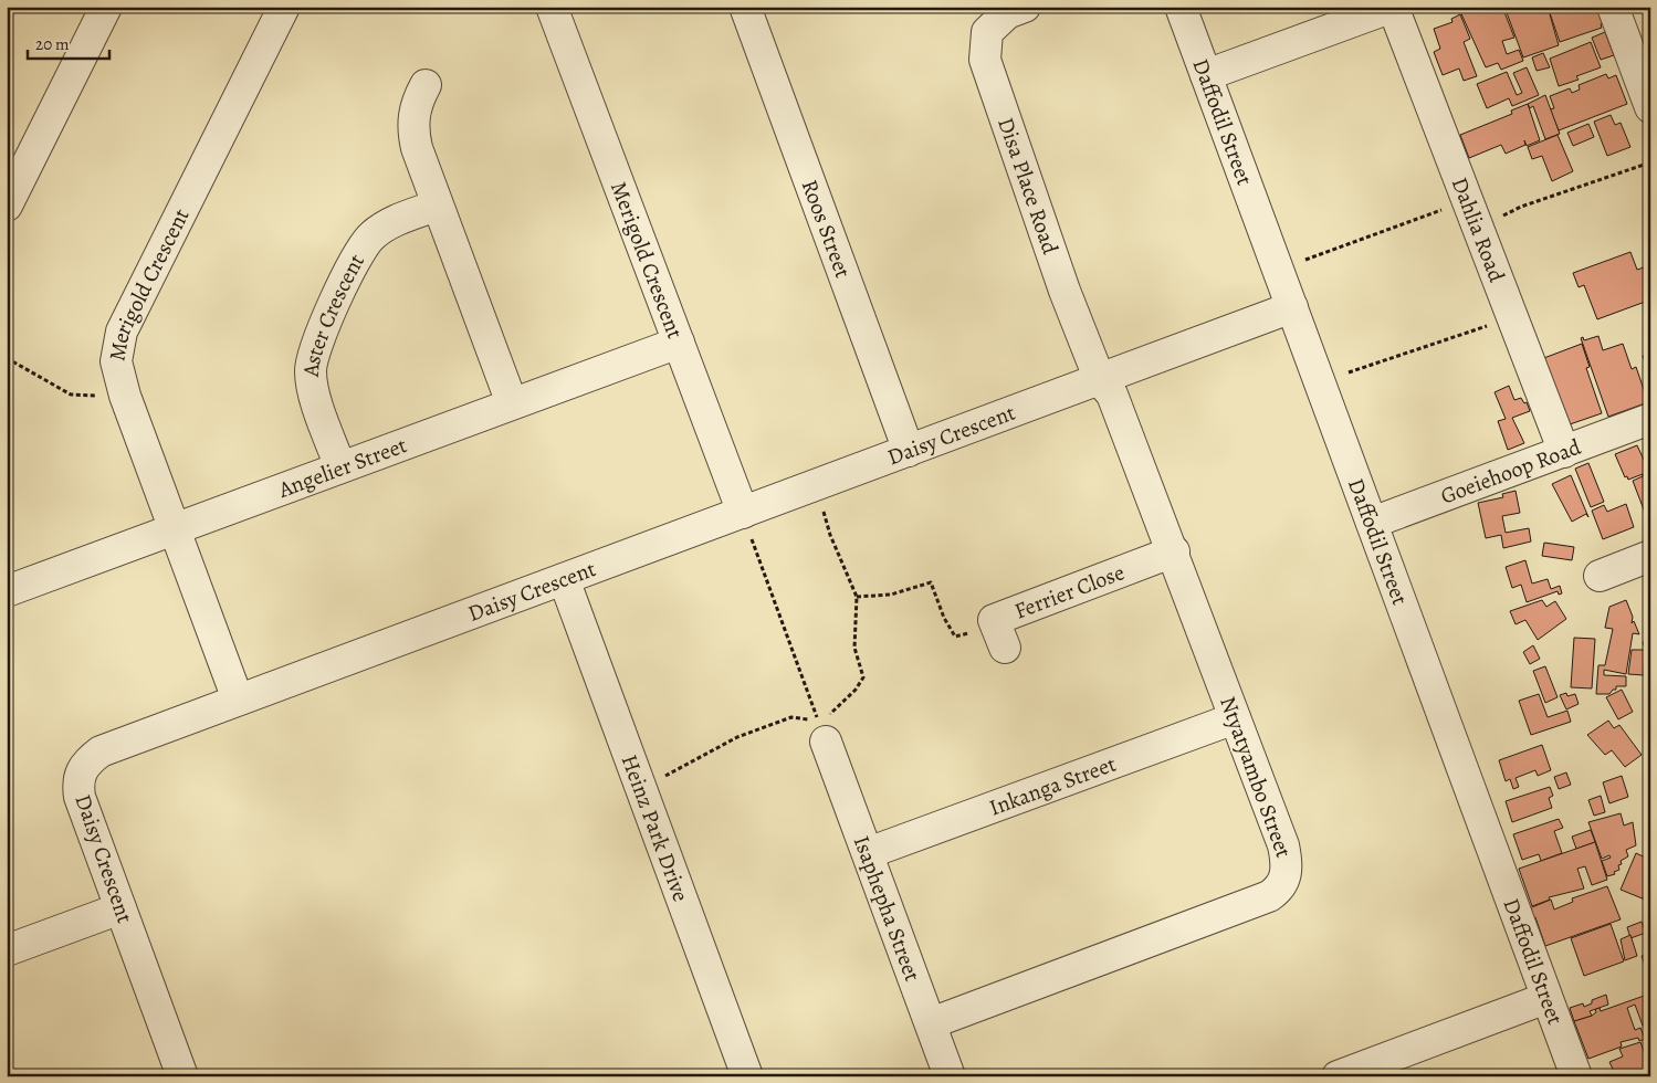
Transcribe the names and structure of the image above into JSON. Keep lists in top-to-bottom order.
{
  "streets": {
    "street": [
      "Daffodil Street",
      "Disa Place Road",
      "Roos Street",
      "Dahlia Road",
      "Merigold Crescent",
      "Aster Crescent",
      "Daisy Crescent",
      "Angelier Street",
      "Goeiehoop Road",
      "Ferrier Close",
      "Ntyatyambo Street",
      "Inkanga Street",
      "Heinz Park Drive",
      "Isaphepha Street"
    ]
  },
  "crossings": [
    ["Daffodil Street", "Dahlia Road"],
    ["Daffodil Street", "Daisy Crescent"],
    ["Daffodil Street", "Goeiehoop Road"],
    ["Disa Place Road", "Daisy Crescent"],
    ["Disa Place Road", "Ntyatyambo Street"],
    ["Roos Street", "Daisy Crescent"],
    ["Dahlia Road", "Goeiehoop Road"],
    ["Merigold Crescent", "Daisy Crescent"],
    ["Merigold Crescent", "Angelier Street"],
    ["Aster Crescent", "Angelier Street"],
    ["Daisy Crescent", "Ntyatyambo Street"],
    ["Daisy Crescent", "Heinz Park Drive"],
    ["Ferrier Close", "Ntyatyambo Street"],
    ["Ntyatyambo Street", "Inkanga Street"],
    ["Ntyatyambo Street", "Isaphepha Street"],
    ["Inkanga Street", "Isaphepha Street"]
  ],
  "scale_bar": "20 m"
}
